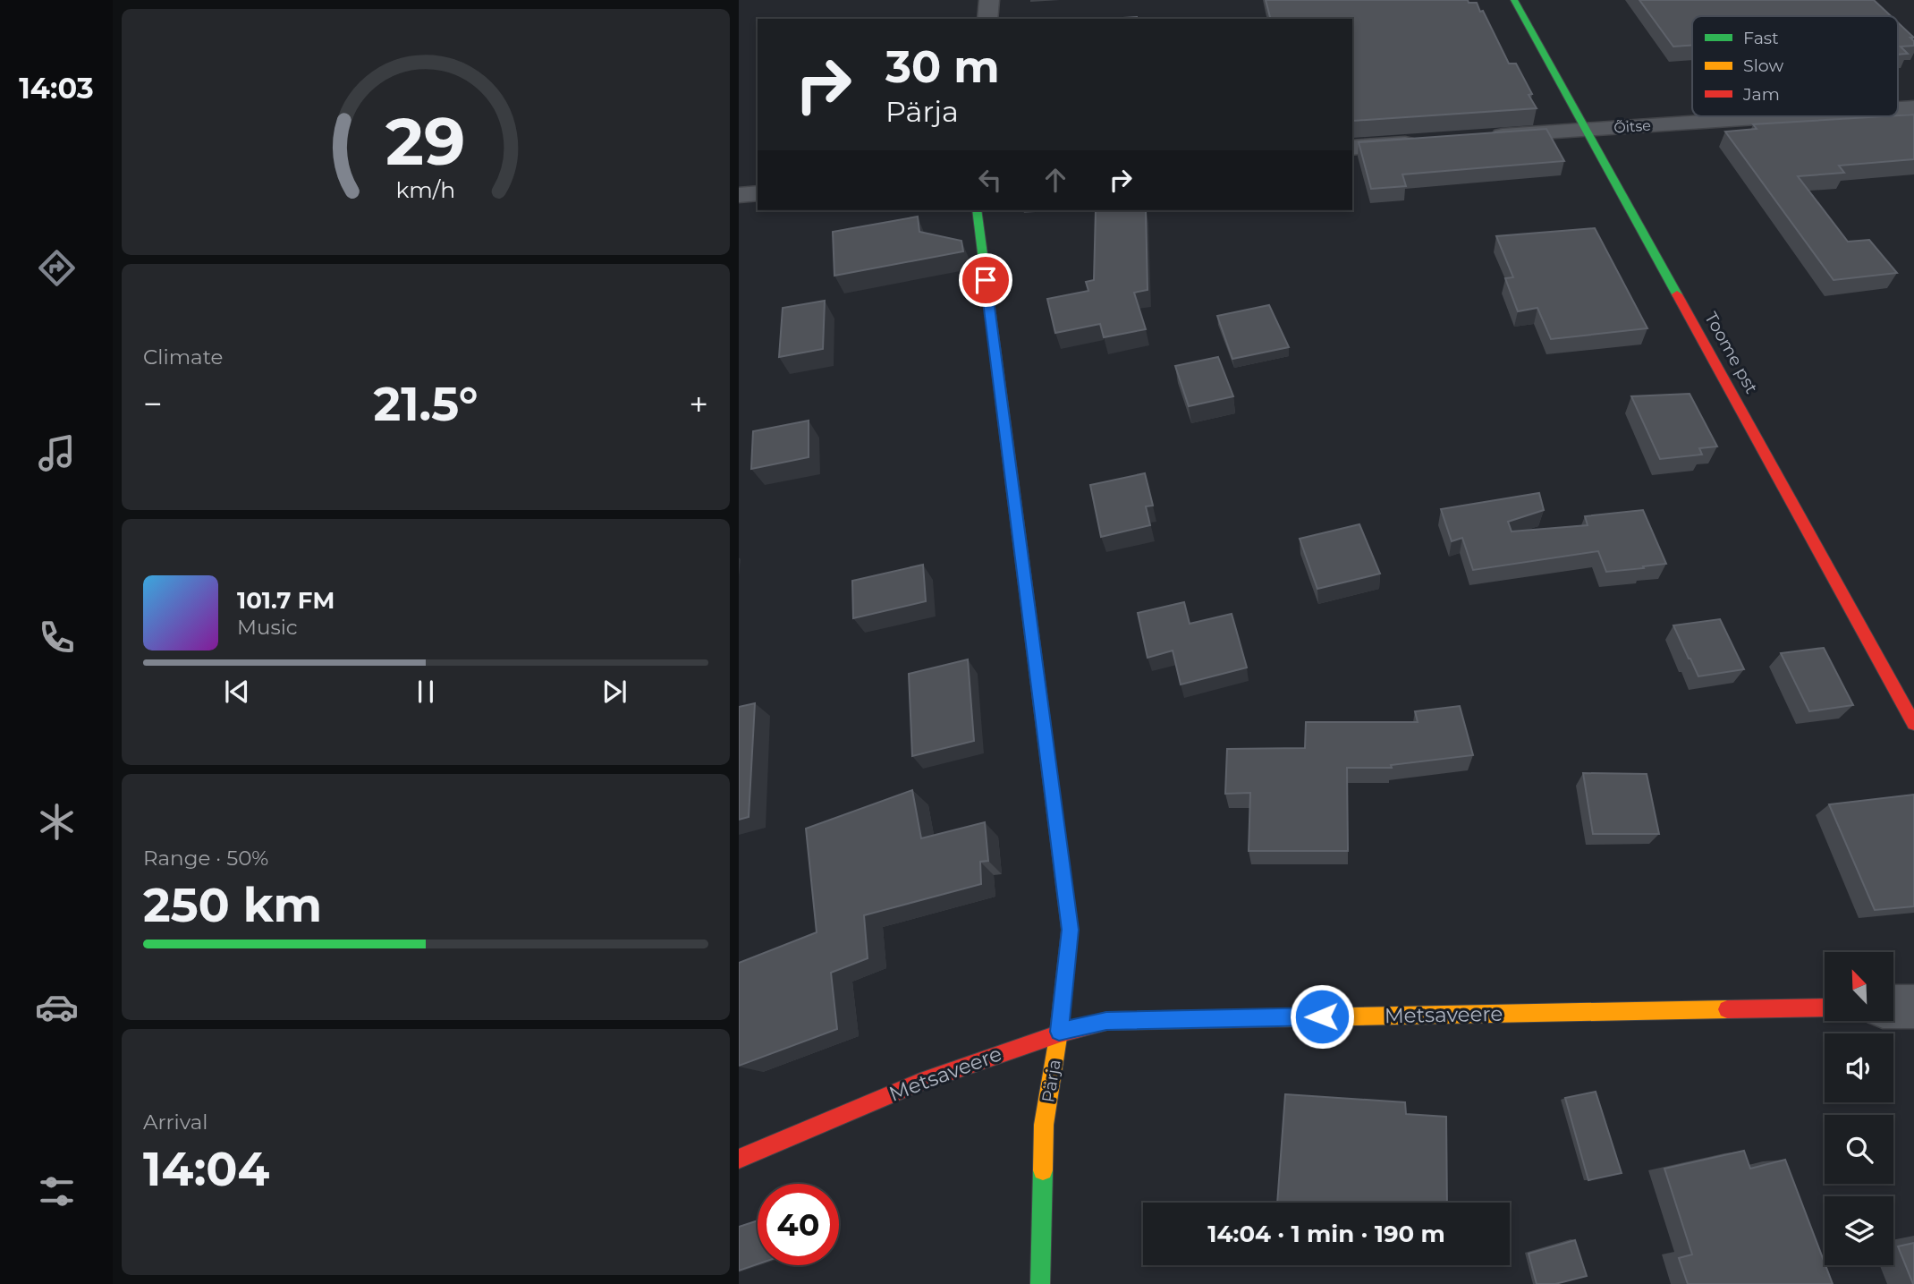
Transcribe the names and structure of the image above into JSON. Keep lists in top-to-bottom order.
{
  "streets": {
    "street": [
      "Õitse",
      "Toome pst",
      "Metsaveere",
      "Pärja"
    ]
  },
  "crossings": [
    ["Õitse", "Toome pst"],
    ["Metsaveere", "Pärja"]
  ],
  "legend": ["Fast", "Slow", "Jam"],
  "north": "top left",
  "page": {
    "tabs": "14:03",
    "turn": ["30 m", "Pärja"],
    "tile": [
      "Climate",
      ["Range · 50%", "250 km"],
      ["Arrival", "14:04"]
    ],
    "heat": ["−", "21.5°", "+"],
    "song": ["101.7 FM", "Music"],
    "limit": "40",
    "trip": "14:04 · 1 min · 190 m",
    "gauge": ["29", "km/h"]
  }
}
